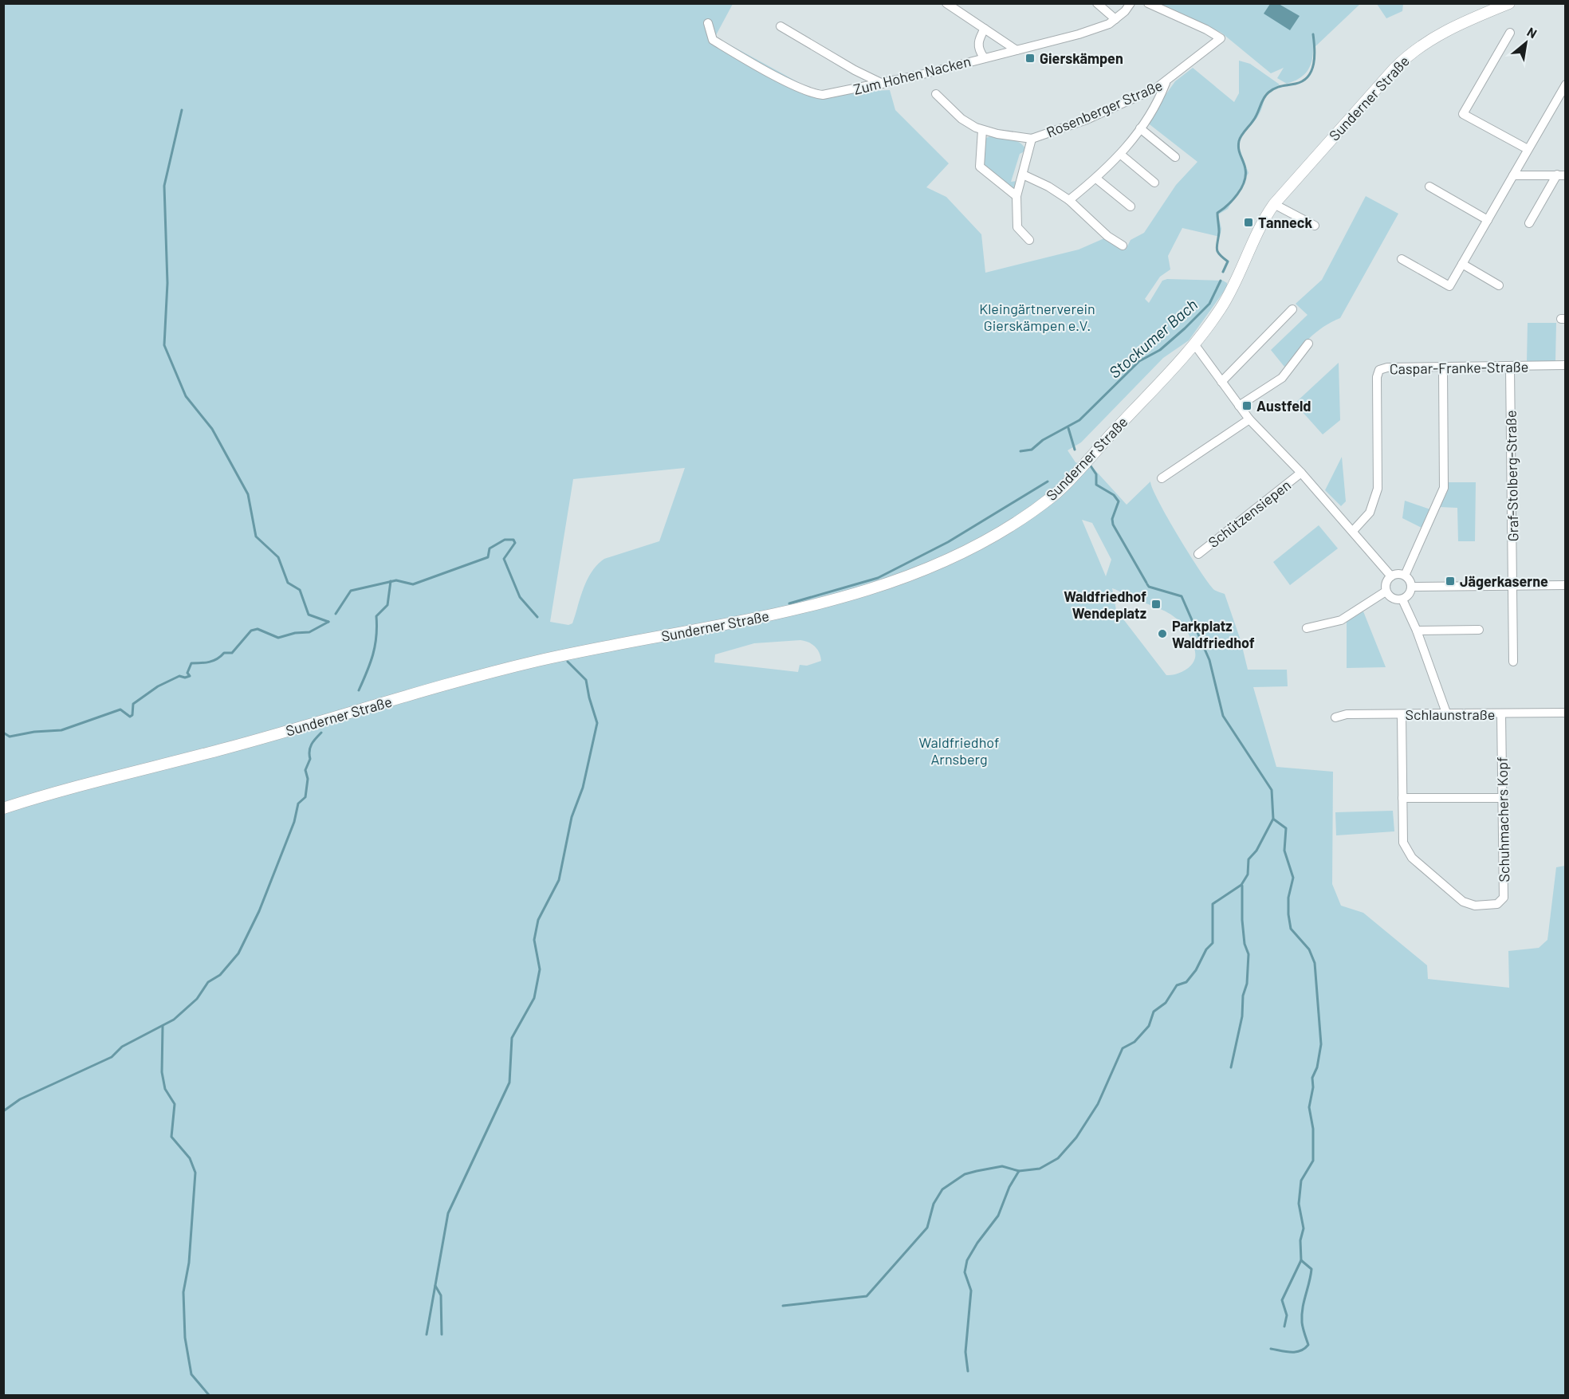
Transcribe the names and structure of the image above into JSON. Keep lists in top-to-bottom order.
{
  "streets": {
    "main road": ["Sunderner Straße"],
    "street": [
      "Zum Hohen Nacken",
      "Rosenberger Straße",
      "Caspar-Franke-Straße",
      "Graf-Stolberg-Straße",
      "Schützensiepen",
      "Schlaunstraße",
      "Schuhmachers Kopf"
    ]
  },
  "crossings": [
    ["Caspar-Franke-Straße", "Graf-Stolberg-Straße"],
    ["Schlaunstraße", "Schuhmachers Kopf"]
  ],
  "water": ["Stockumer Bach"],
  "parks": ["Kleingärtnerverein Gierskämpen e.V.", "Waldfriedhof Arnsberg"],
  "places": {
    "transit": [
      "Gierskämpen",
      "Tanneck",
      "Austfeld",
      "Jägerkaserne",
      "Waldfriedhof Wendeplatz"
    ],
    "other": ["Parkplatz Waldfriedhof"]
  },
  "north": "top right"
}
